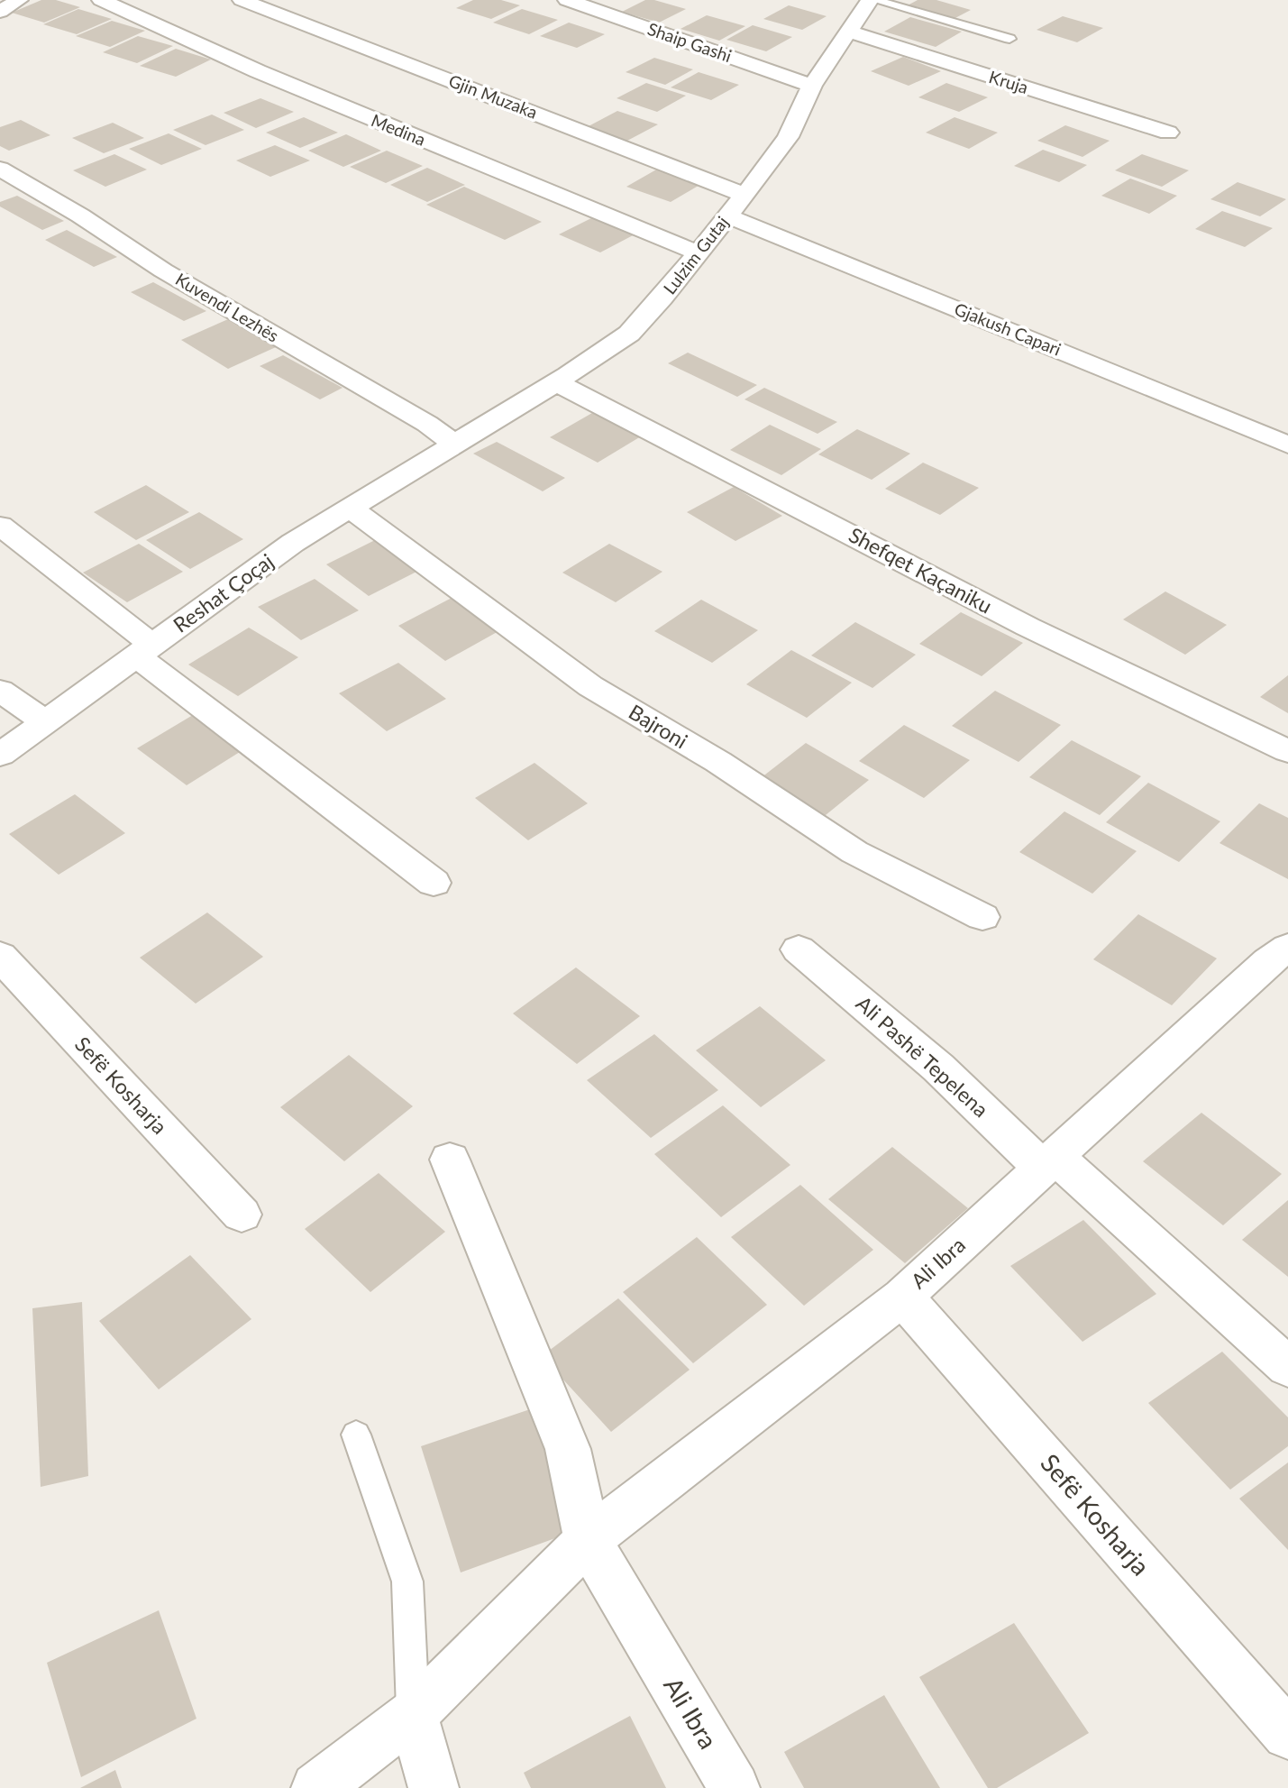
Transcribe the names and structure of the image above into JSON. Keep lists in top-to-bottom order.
{
  "streets": {
    "street": [
      "Shaip Gashi",
      "Kruja",
      "Gjin Muzaka",
      "Medina",
      "Lulzim Gutaj",
      "Kuvendi Lezhës",
      "Gjakush Capari",
      "Shefqet Kaçaniku",
      "Reshat Çoçaj",
      "Bajroni",
      "Ali Pashë Tepelena",
      "Sefë Kosharja",
      "Ali Ibra"
    ]
  },
  "crossings": [
    ["Shaip Gashi", "Lulzim Gutaj"],
    ["Kruja", "Lulzim Gutaj"],
    ["Gjin Muzaka", "Lulzim Gutaj"],
    ["Medina", "Lulzim Gutaj"],
    ["Lulzim Gutaj", "Kuvendi Lezhës"],
    ["Lulzim Gutaj", "Gjakush Capari"],
    ["Lulzim Gutaj", "Shefqet Kaçaniku"],
    ["Lulzim Gutaj", "Reshat Çoçaj"],
    ["Kuvendi Lezhës", "Reshat Çoçaj"],
    ["Reshat Çoçaj", "Bajroni"],
    ["Ali Pashë Tepelena", "Ali Ibra"],
    ["Sefë Kosharja", "Ali Ibra"]
  ]
}
